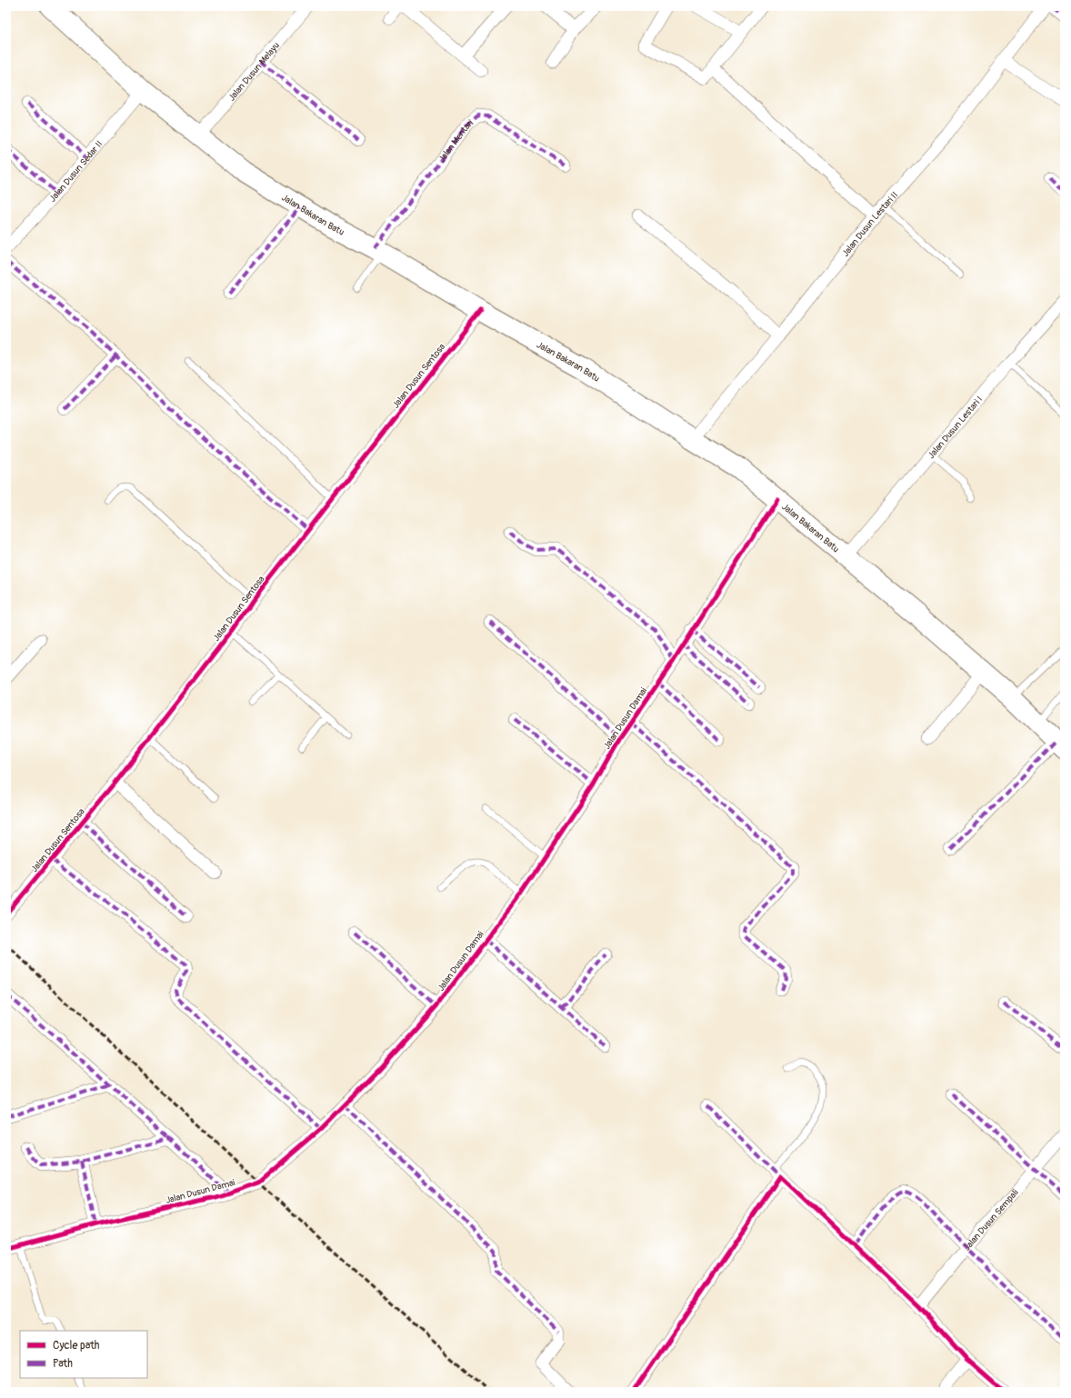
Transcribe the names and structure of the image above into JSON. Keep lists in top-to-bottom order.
{
  "streets": {
    "highway": ["Jalan Bakaran Batu"],
    "street": [
      "Jalan Dusun Melayu",
      "Jalan Mentari",
      "Jalan Dusun Sedar II",
      "Jalan Dusun Lestari II",
      "Jalan Dusun Sentosa",
      "Jalan Dusun Lestari I",
      "Jalan Dusun Damai",
      "Jalan Dusun Sempali"
    ]
  },
  "crossings": [
    ["Jalan Dusun Melayu", "Jalan Bakaran Batu"],
    ["Jalan Mentari", "Jalan Bakaran Batu"],
    ["Jalan Dusun Sedar II", "Jalan Bakaran Batu"],
    ["Jalan Bakaran Batu", "Jalan Dusun Lestari II"],
    ["Jalan Bakaran Batu", "Jalan Dusun Sentosa"],
    ["Jalan Bakaran Batu", "Jalan Dusun Lestari I"],
    ["Jalan Bakaran Batu", "Jalan Dusun Damai"]
  ],
  "legend": ["Cycle path", "Path"]
}
